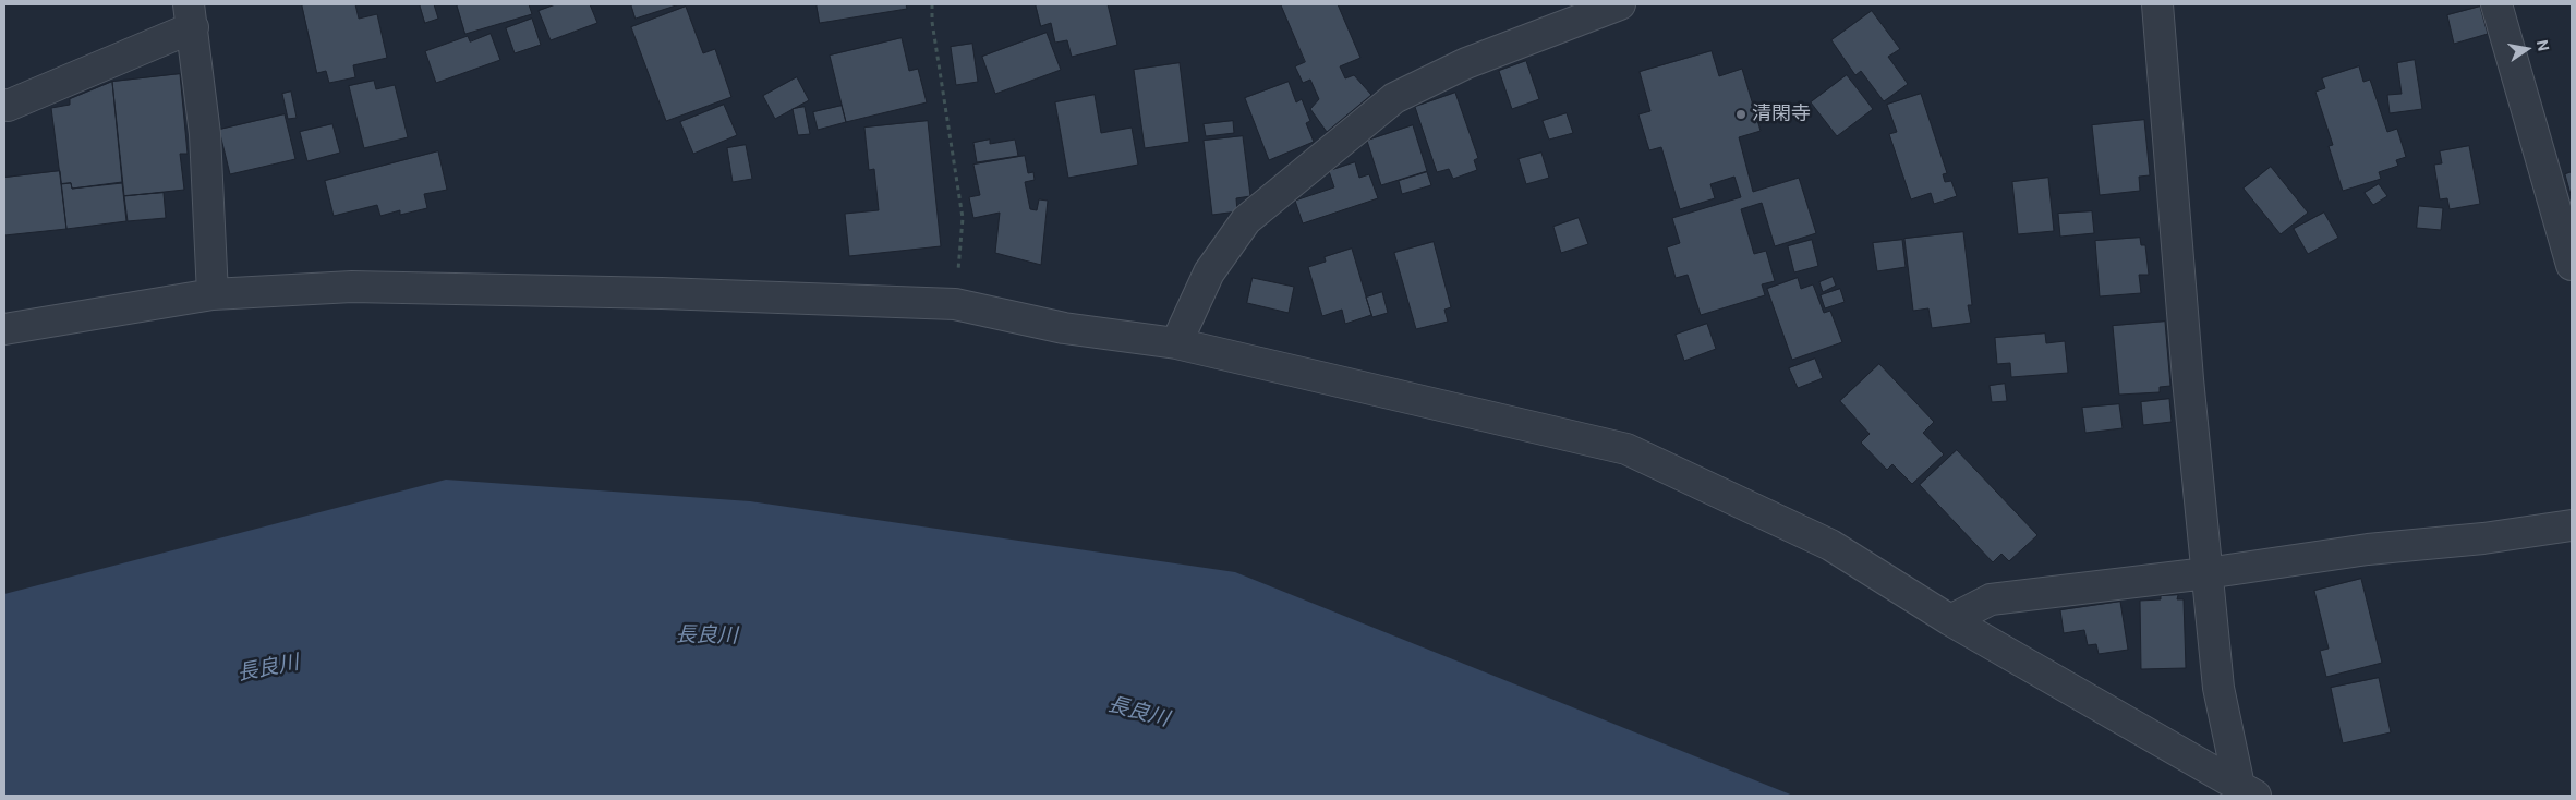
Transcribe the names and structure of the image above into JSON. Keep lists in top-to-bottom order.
{
  "water": ["長良川"],
  "places": ["清閑寺"],
  "north": "right"
}
